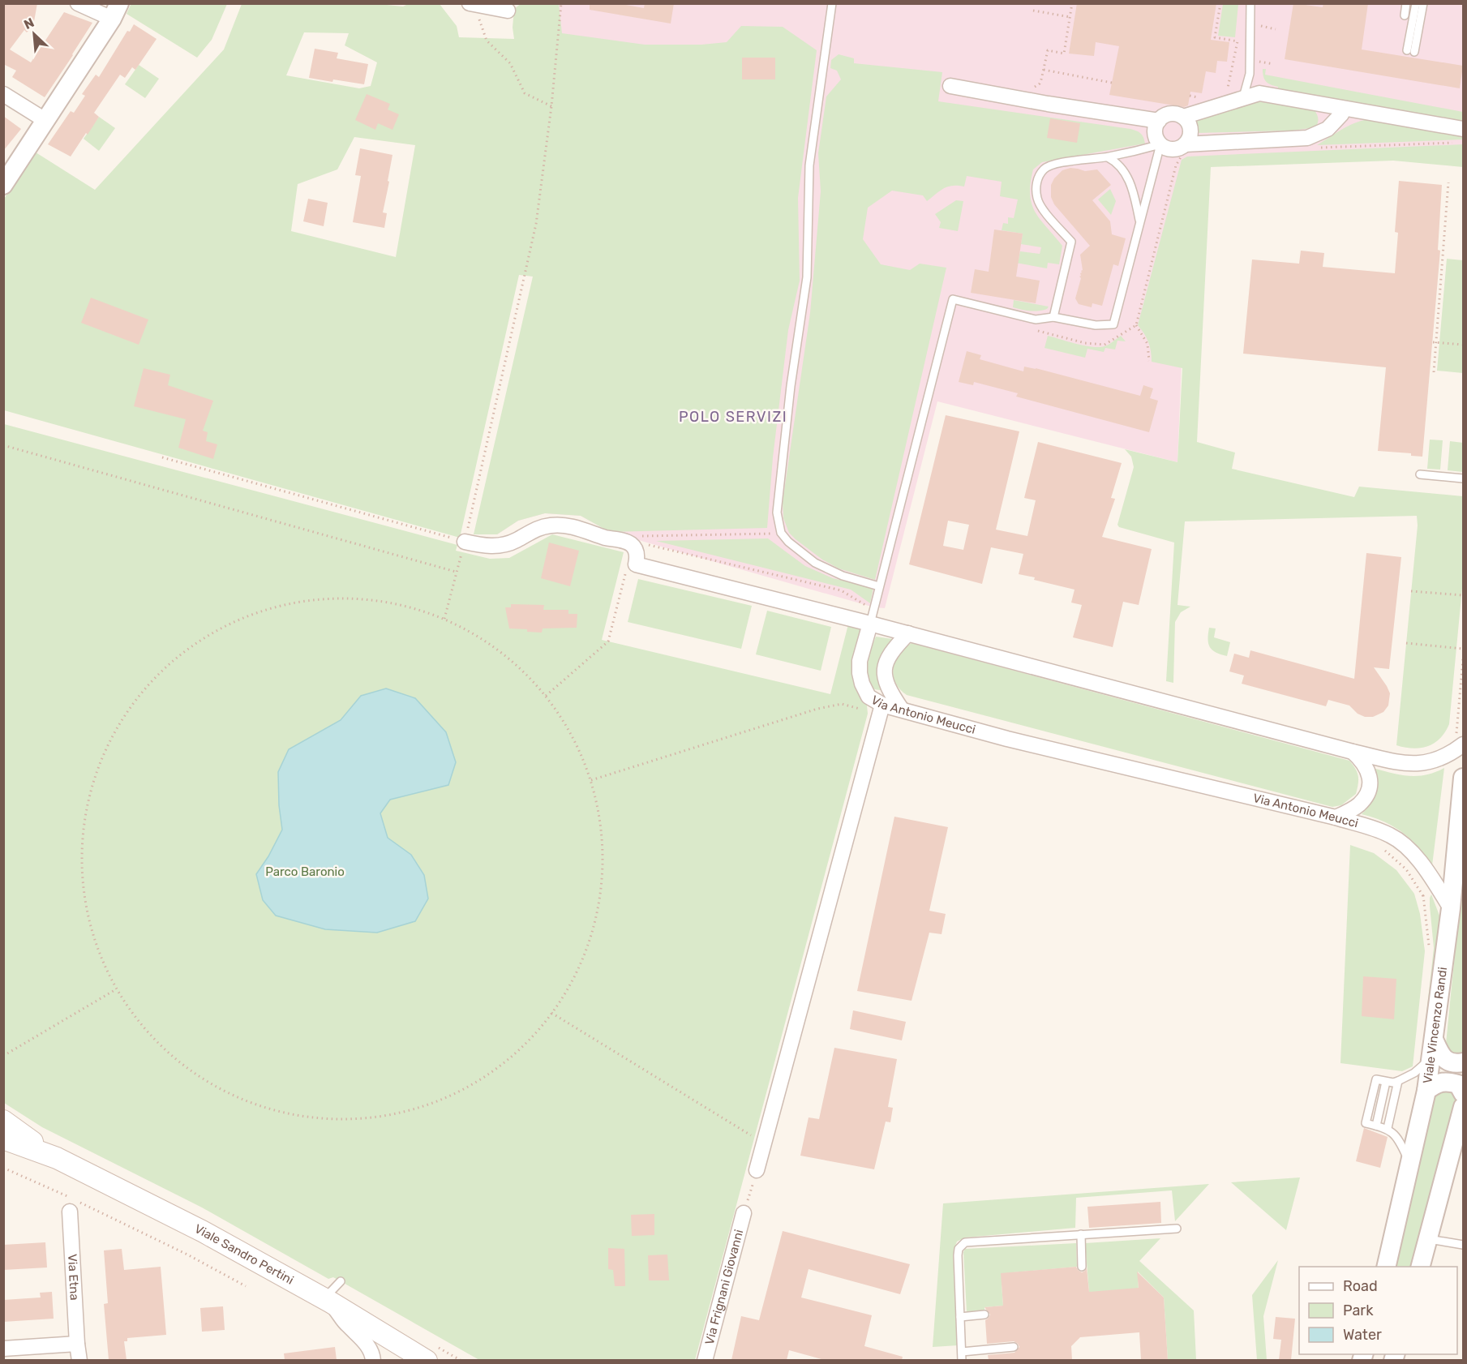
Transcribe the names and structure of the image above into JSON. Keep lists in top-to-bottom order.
{
  "streets": {
    "main road": ["Viale Sandro Pertini"],
    "street": [
      "Via Antonio Meucci",
      "Viale Vincenzo Randi",
      "Via Etna",
      "Via Frignani Giovanni"
    ]
  },
  "crossings": [
    ["Via Antonio Meucci", "Viale Vincenzo Randi"]
  ],
  "districts": ["POLO SERVIZI"],
  "parks": ["Parco Baronio"],
  "legend": ["Road", "Park", "Water"],
  "north": "top left"
}
